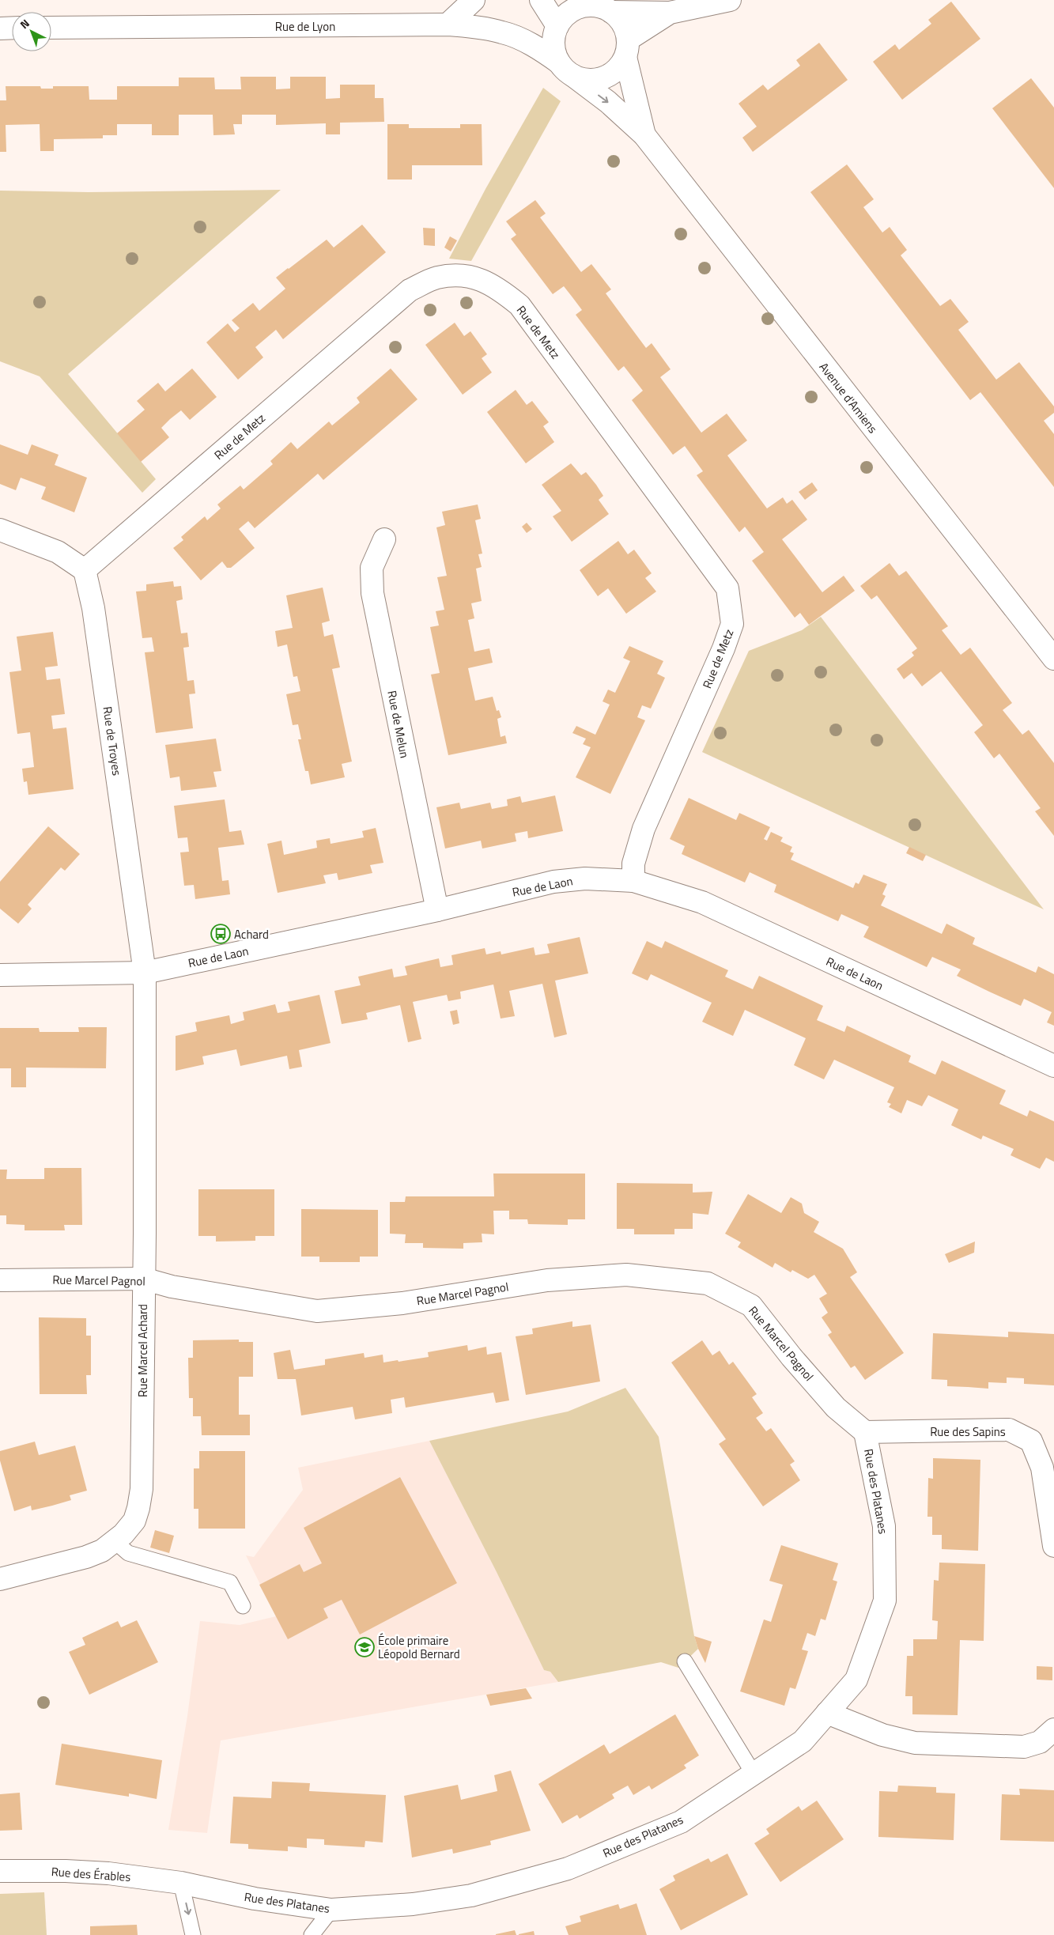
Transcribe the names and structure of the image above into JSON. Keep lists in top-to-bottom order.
{
  "streets": {
    "street": [
      "Rue de Lyon",
      "Rue de Metz",
      "Avenue d'Amiens",
      "Rue de Melun",
      "Rue de Troyes",
      "Rue de Laon",
      "Rue Marcel Pagnol",
      "Rue Marcel Achard",
      "Rue des Sapins",
      "Rue des Platanes",
      "Rue des Érables"
    ]
  },
  "crossings": [
    ["Rue de Lyon", "Avenue d'Amiens"],
    ["Rue de Metz", "Rue de Troyes"],
    ["Rue de Metz", "Rue de Laon"],
    ["Rue de Melun", "Rue de Laon"],
    ["Rue de Troyes", "Rue de Laon"],
    ["Rue de Troyes", "Rue Marcel Achard"],
    ["Rue de Laon", "Rue Marcel Achard"],
    ["Rue Marcel Pagnol", "Rue Marcel Achard"],
    ["Rue Marcel Pagnol", "Rue des Sapins"],
    ["Rue Marcel Pagnol", "Rue des Platanes"],
    ["Rue des Sapins", "Rue des Platanes"],
    ["Rue des Platanes", "Rue des Érables"]
  ],
  "places": {
    "bus stop": ["Achard"],
    "school or university": ["École primaire Léopold Bernard"]
  },
  "north": "top left"
}
